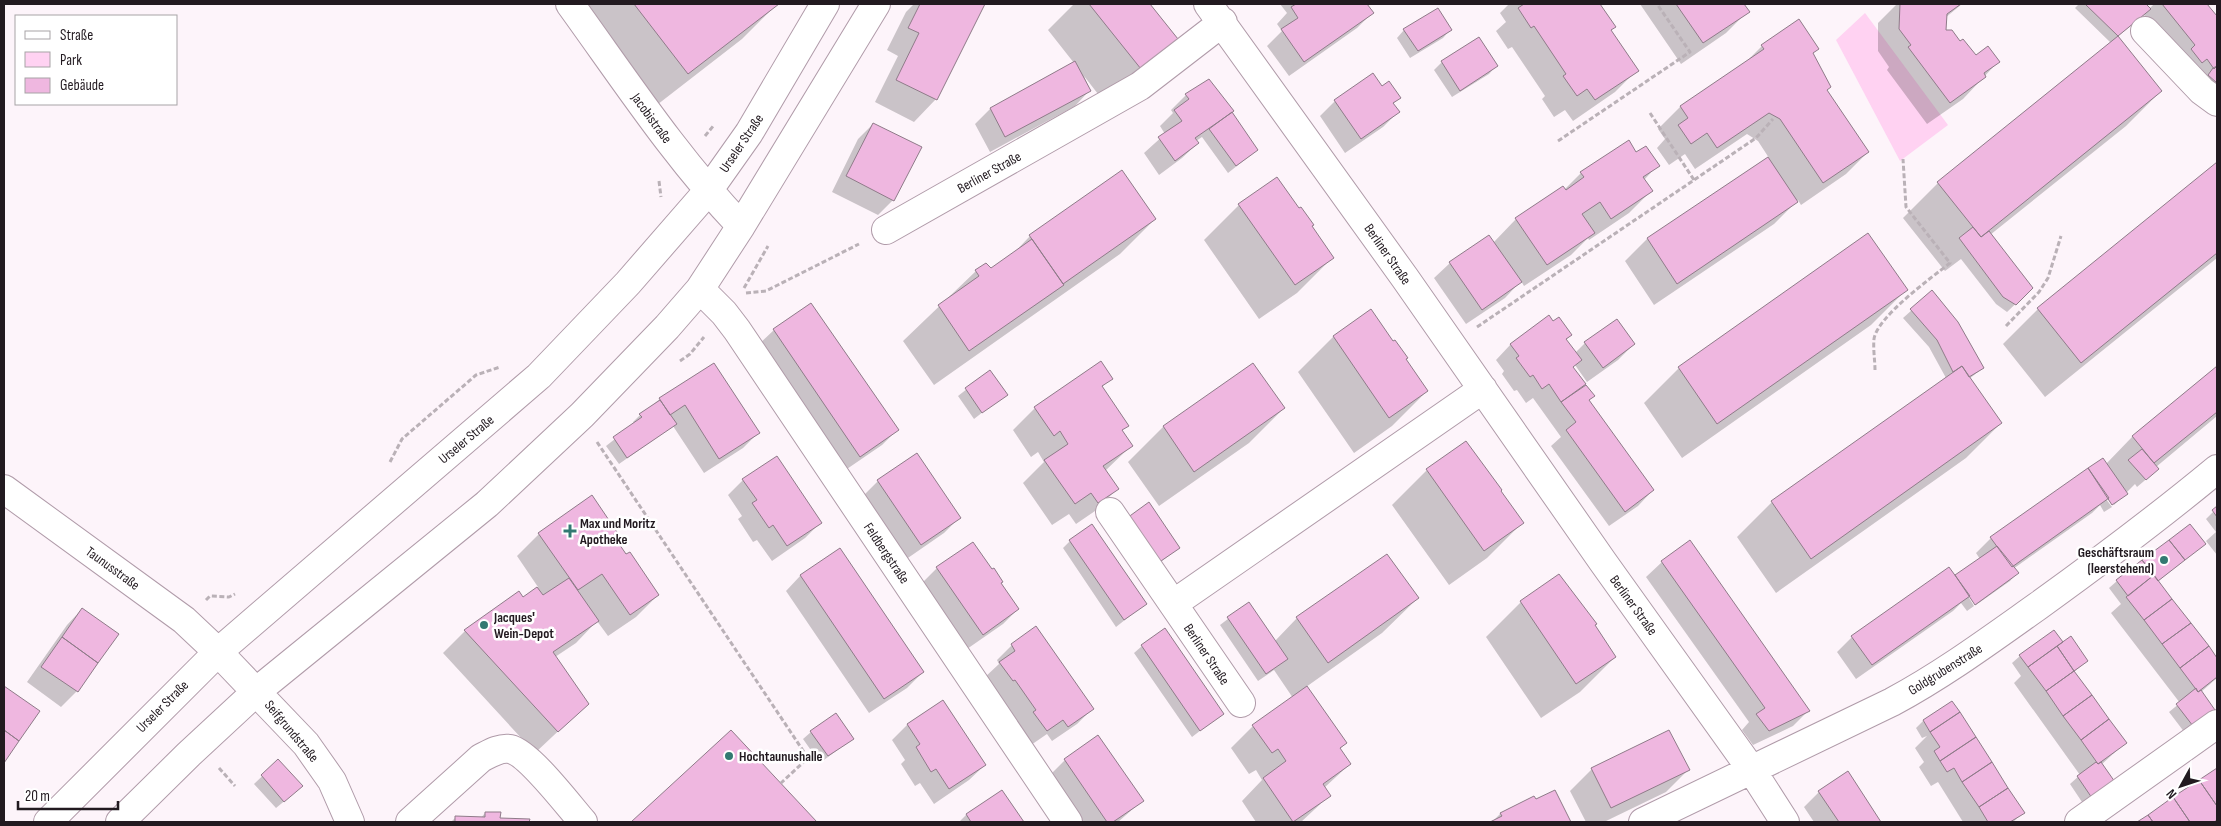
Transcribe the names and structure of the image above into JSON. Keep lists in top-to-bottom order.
{
  "streets": {
    "street": [
      "Jacobistraße",
      "Urseler Straße",
      "Berliner Straße",
      "Feldbergstraße",
      "Taunusstraße",
      "Goldgrubenstraße",
      "Seifgrundstraße"
    ]
  },
  "crossings": [
    ["Jacobistraße", "Urseler Straße"],
    ["Urseler Straße", "Taunusstraße"],
    ["Urseler Straße", "Seifgrundstraße"],
    ["Berliner Straße", "Goldgrubenstraße"],
    ["Taunusstraße", "Seifgrundstraße"]
  ],
  "places": {
    "health": ["Max und Moritz Apotheke"],
    "other": ["Geschäftsraum (leerstehend)", "Jacques' Wein-Depot", "Hochtaunushalle"]
  },
  "legend": ["Straße", "Park", "Gebäude"],
  "scale_bar": "20 m",
  "north": "bottom left"
}
